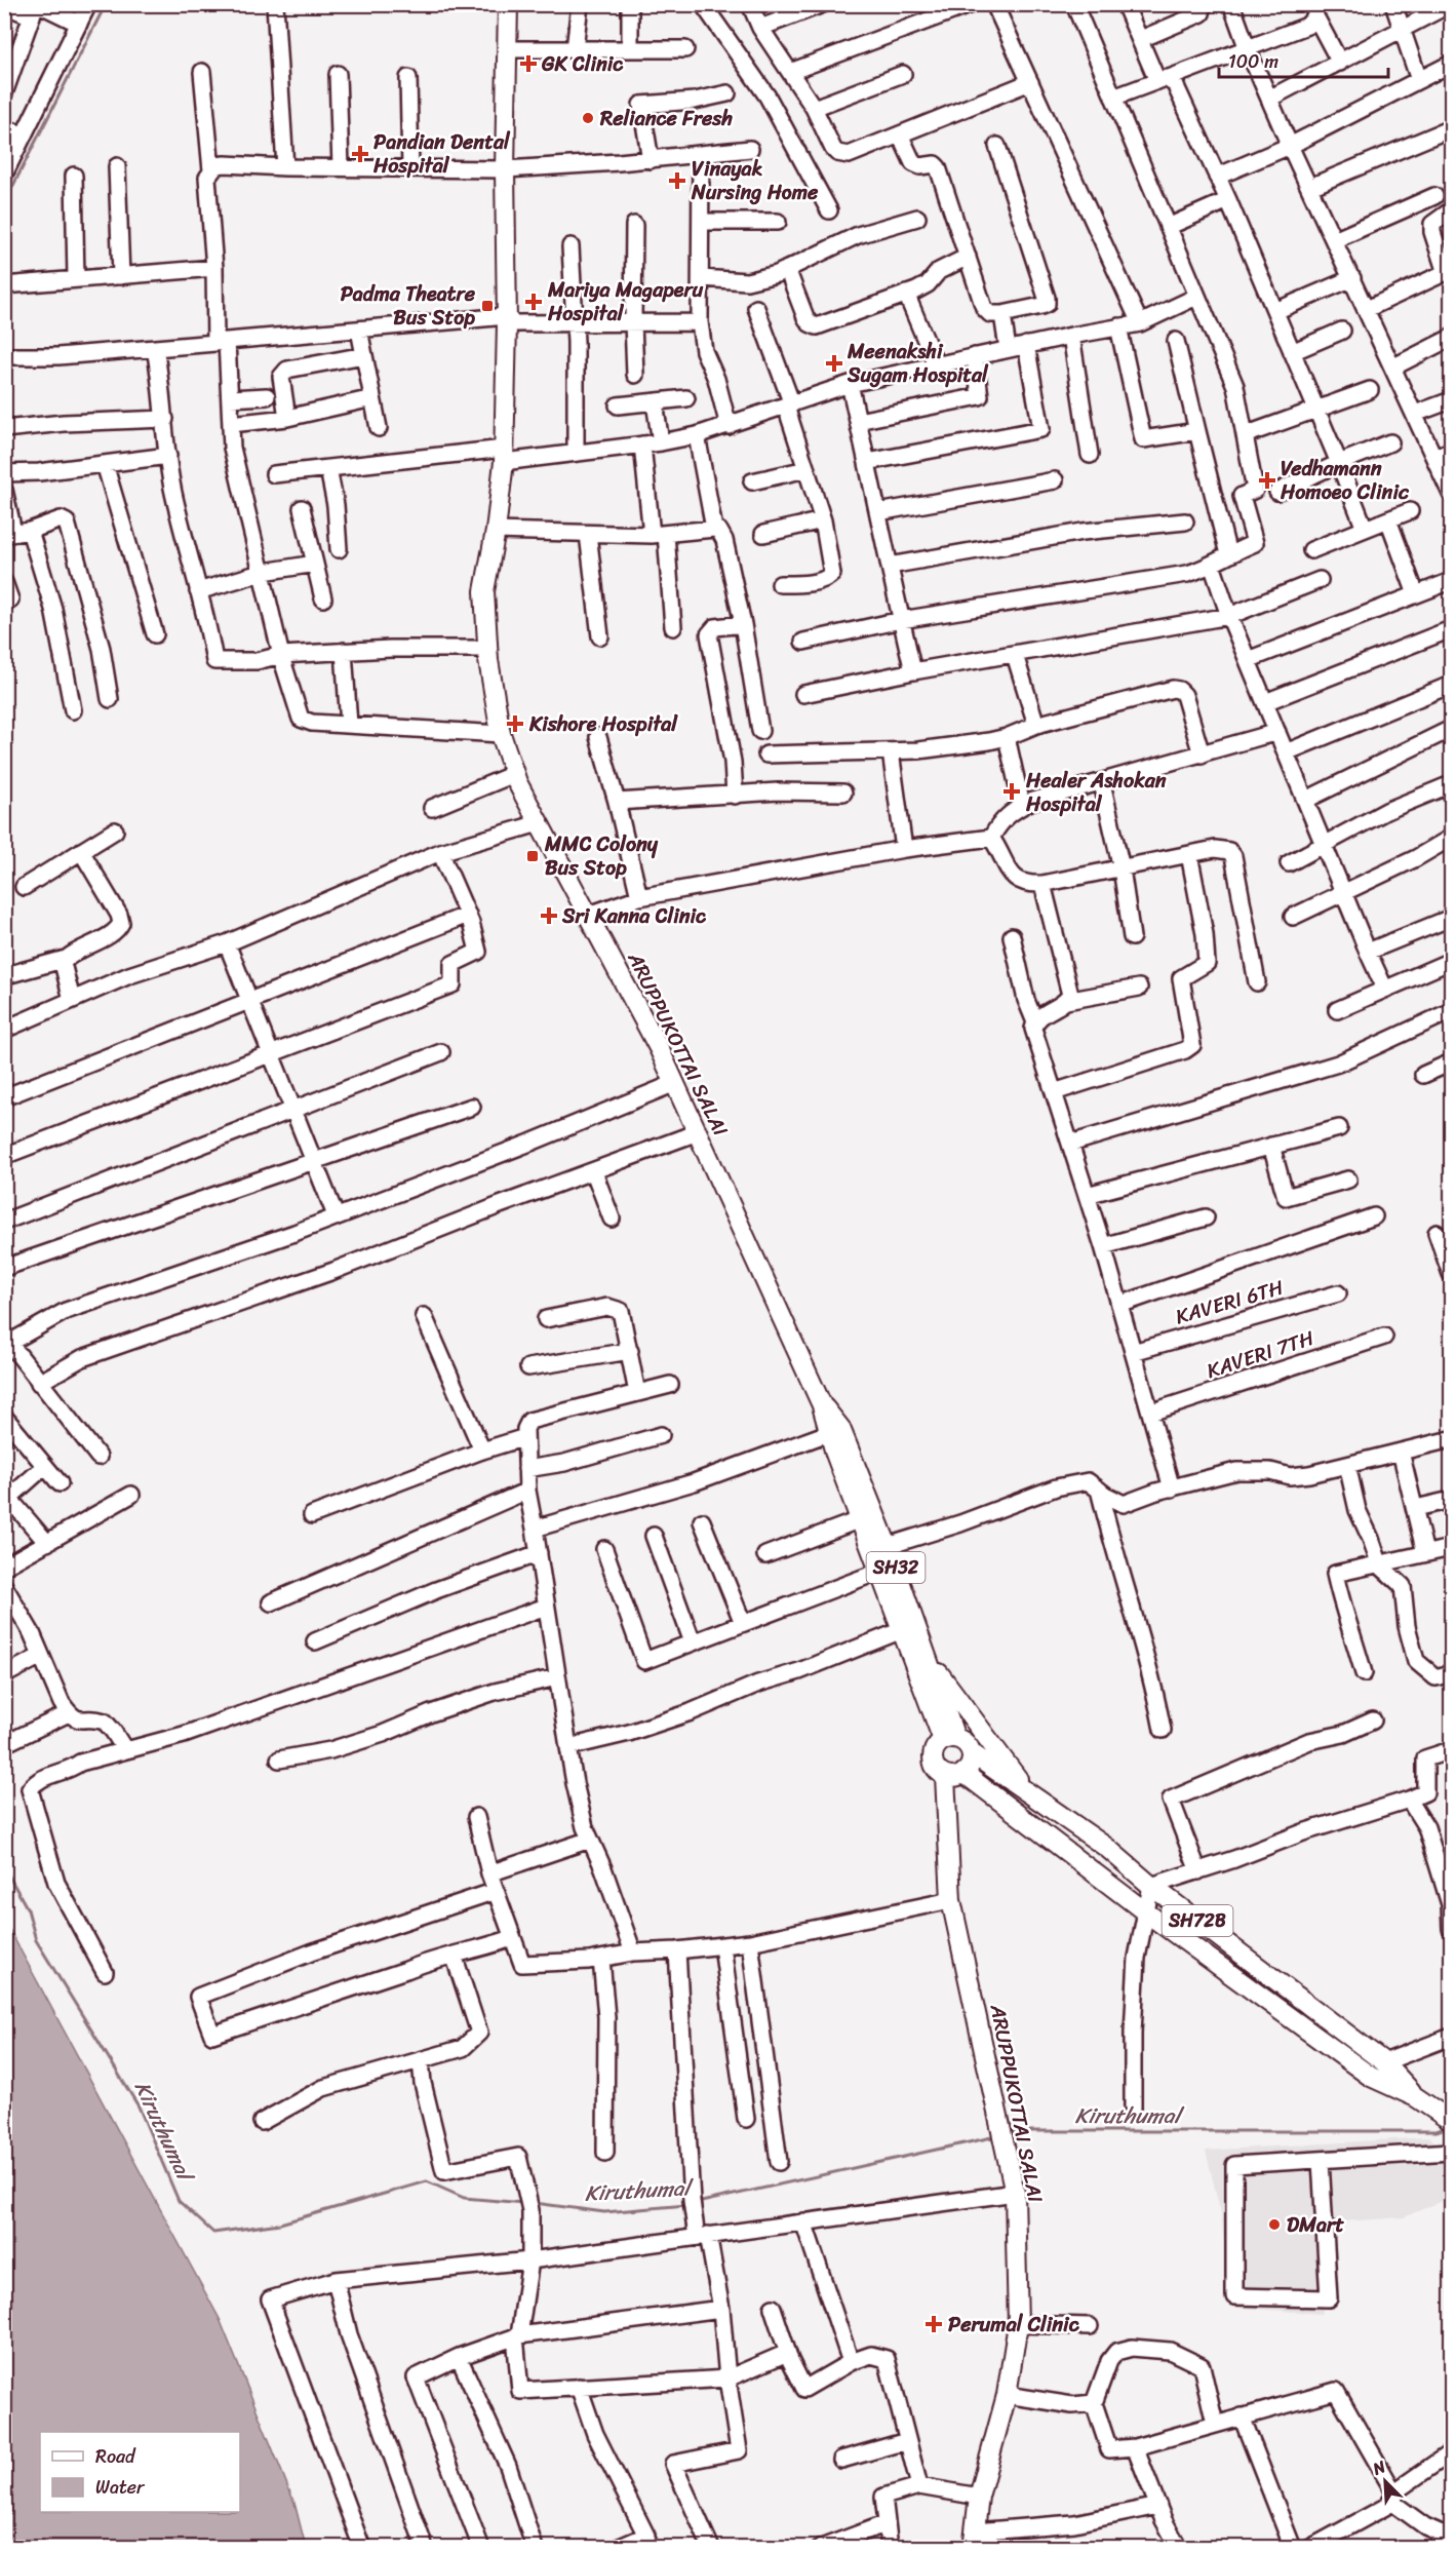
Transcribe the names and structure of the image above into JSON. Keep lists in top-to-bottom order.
{
  "streets": {
    "main road": ["ARUPPUKOTTAI SALAI", "SH32", "SH72B"],
    "street": ["KAVERI 6TH", "KAVERI 7TH"]
  },
  "crossings": [
    ["ARUPPUKOTTAI SALAI", "SH32"],
    ["ARUPPUKOTTAI SALAI", "SH72B"],
    ["SH32", "SH72B"]
  ],
  "water": ["Kiruthumal"],
  "places": {
    "health": [
      "GK Clinic",
      "Pandian Dental Hospital",
      "Vinayak Nursing Home",
      "Mariya Magaperu Hospital",
      "Meenakshi Sugam Hospital",
      "Vedhamann Homoeo Clinic",
      "Kishore Hospital",
      "Healer Ashokan Hospital",
      "Sri Kanna Clinic",
      "Perumal Clinic"
    ],
    "other": ["Reliance Fresh", "DMart"],
    "transit": ["Padma Theatre Bus Stop", "MMC Colony Bus Stop"]
  },
  "legend": ["Road", "Water"],
  "scale_bar": "100 m",
  "north": "top left"
}
